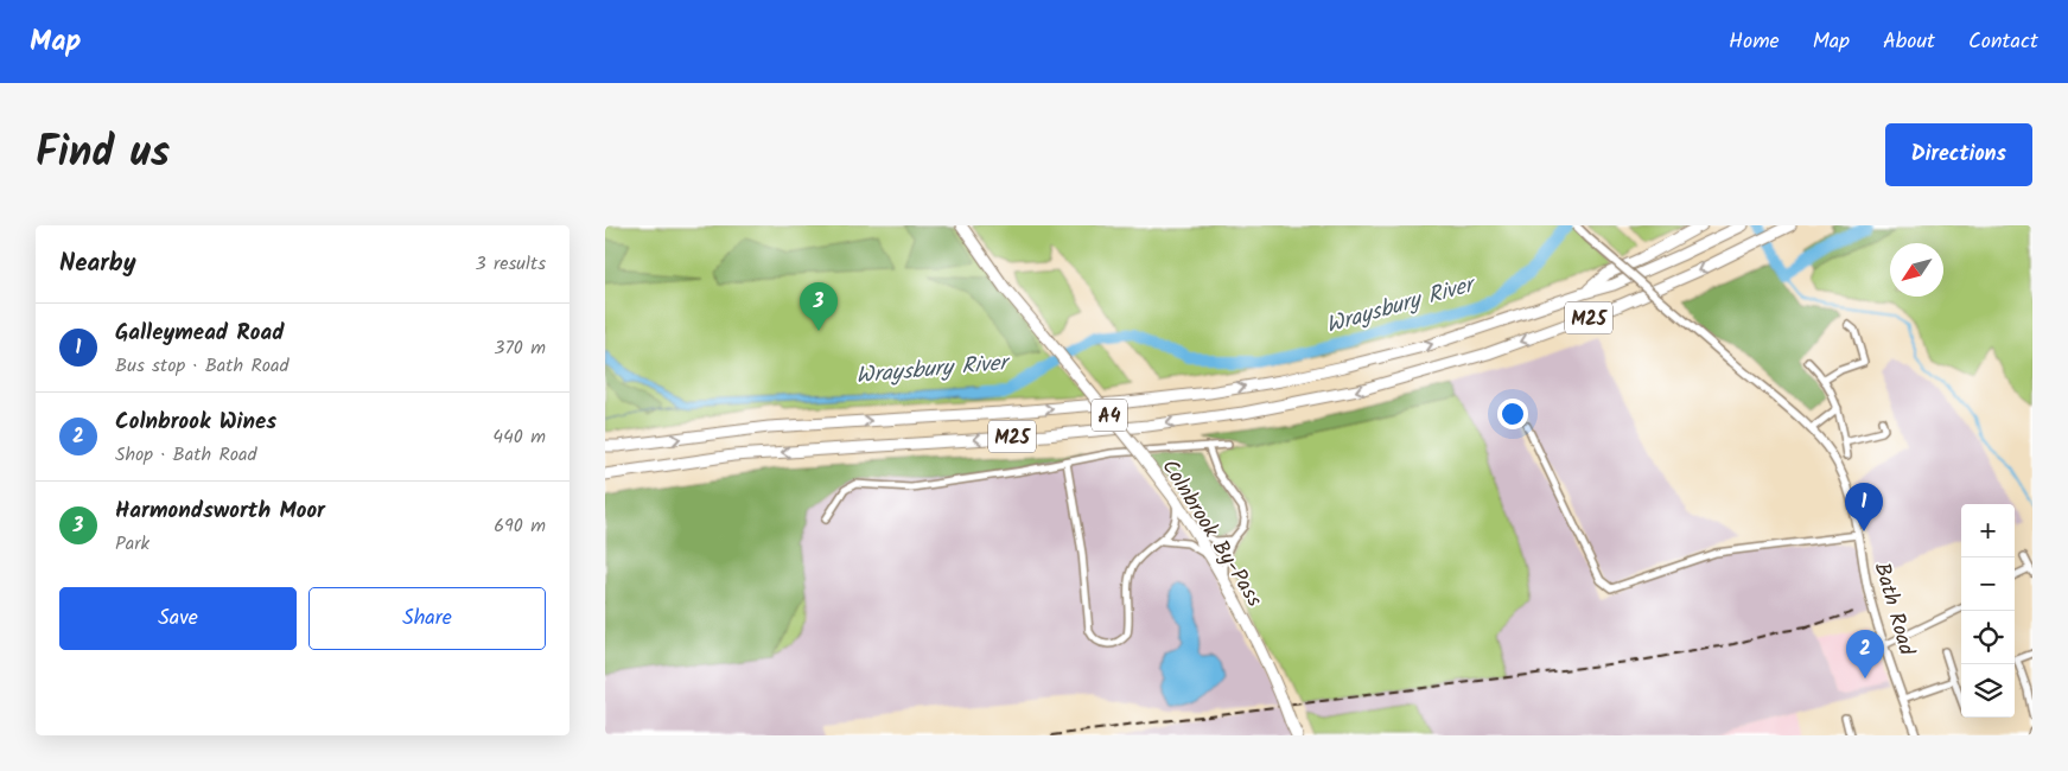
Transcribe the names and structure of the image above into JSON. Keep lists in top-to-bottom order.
{
  "streets": {
    "highway": ["M25", "A4", "Colnbrook By-Pass"],
    "street": ["Bath Road"]
  },
  "water": ["Wraysbury River"],
  "north": "bottom left",
  "page": {
    "header": "Map",
    "nav": [
      "Home",
      "Map",
      "About",
      "Contact"
    ],
    "title": "Find us",
    "buttons": [
      "Directions",
      ["Save", "Share"]
    ],
    "heading": ["Nearby", "3 results"],
    "pins": ["3", "1", "2"],
    "list": [
      {
        "mark": "1",
        "name": "Galleymead Road",
        "note": "Bus stop · Bath Road",
        "value": "370 m"
      },
      {
        "mark": "2",
        "name": "Colnbrook Wines",
        "note": "Shop · Bath Road",
        "value": "440 m"
      },
      {
        "mark": "3",
        "name": "Harmondsworth Moor",
        "note": "Park",
        "value": "690 m"
      }
    ],
    "map_buttons": ["+", "−"]
  }
}
